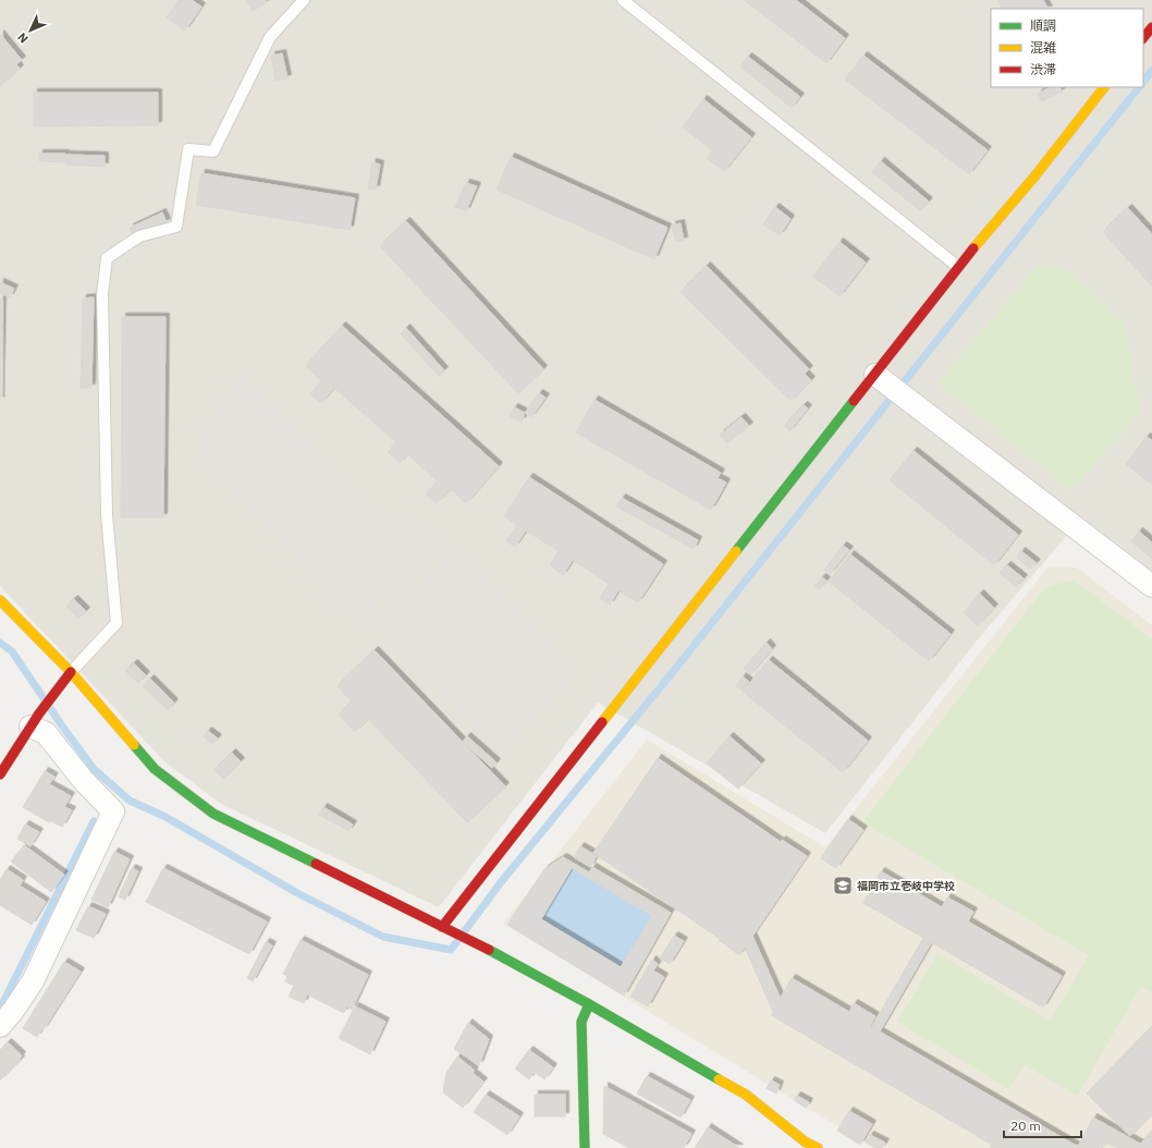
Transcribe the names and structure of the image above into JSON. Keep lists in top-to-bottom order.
{
  "places": {
    "school or university": ["福岡市立壱岐中学校"]
  },
  "legend": ["順調", "混雑", "渋滞"],
  "scale_bar": "20 m",
  "north": "bottom left"
}
